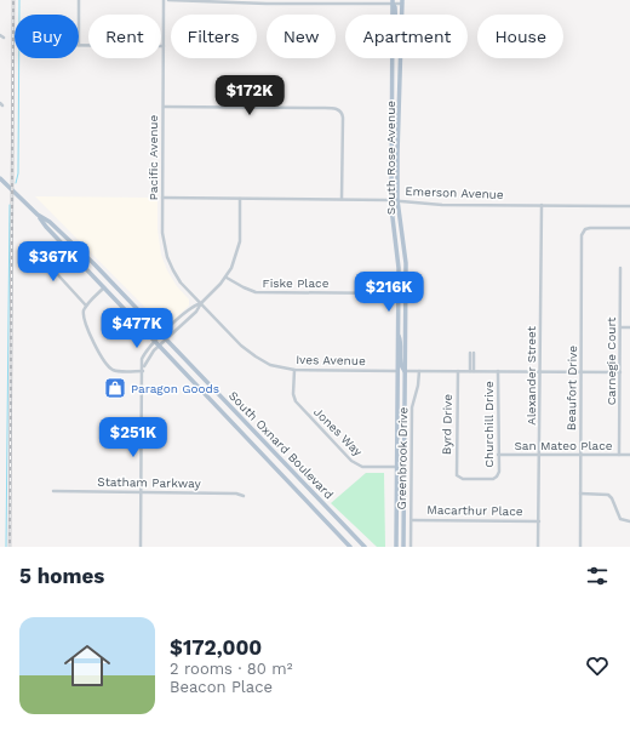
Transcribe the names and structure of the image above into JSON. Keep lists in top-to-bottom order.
{
  "streets": {
    "main road": ["South Rose Avenue", "South Oxnard Boulevard"],
    "street": [
      "Pacific Avenue",
      "Emerson Avenue",
      "Fiske Place",
      "Ives Avenue",
      "Carnegie Court",
      "Alexander Street",
      "Beaufort Drive",
      "Byrd Drive",
      "Churchill Drive",
      "Jones Way",
      "San Mateo Place",
      "Greenbrook Drive",
      "Statham Parkway",
      "Macarthur Place"
    ]
  },
  "crossings": [
    ["Pacific Avenue", "Emerson Avenue"],
    ["Pacific Avenue", "Ives Avenue"],
    ["South Rose Avenue", "Emerson Avenue"],
    ["South Rose Avenue", "Fiske Place"],
    ["South Rose Avenue", "Ives Avenue"],
    ["South Rose Avenue", "Jones Way"],
    ["Emerson Avenue", "Alexander Street"],
    ["Ives Avenue", "Jones Way"],
    ["Carnegie Court", "San Mateo Place"],
    ["Alexander Street", "San Mateo Place"],
    ["Alexander Street", "Macarthur Place"],
    ["Beaufort Drive", "San Mateo Place"],
    ["Byrd Drive", "Churchill Drive"],
    ["Churchill Drive", "San Mateo Place"],
    ["Greenbrook Drive", "Macarthur Place"]
  ],
  "places": {
    "shop": ["Paragon Goods"]
  },
  "page": {
    "chip": [
      "Buy",
      "Rent",
      "Filters",
      "New",
      "Apartment",
      "House"
    ],
    "price": [
      "$172K",
      "$367K",
      "$216K",
      "$477K",
      "$251K"
    ],
    "heading": "5 homes",
    "list": [
      {
        "name": "$172,000",
        "note": "2 rooms · 80 m² · Beacon Place"
      }
    ]
  }
}
